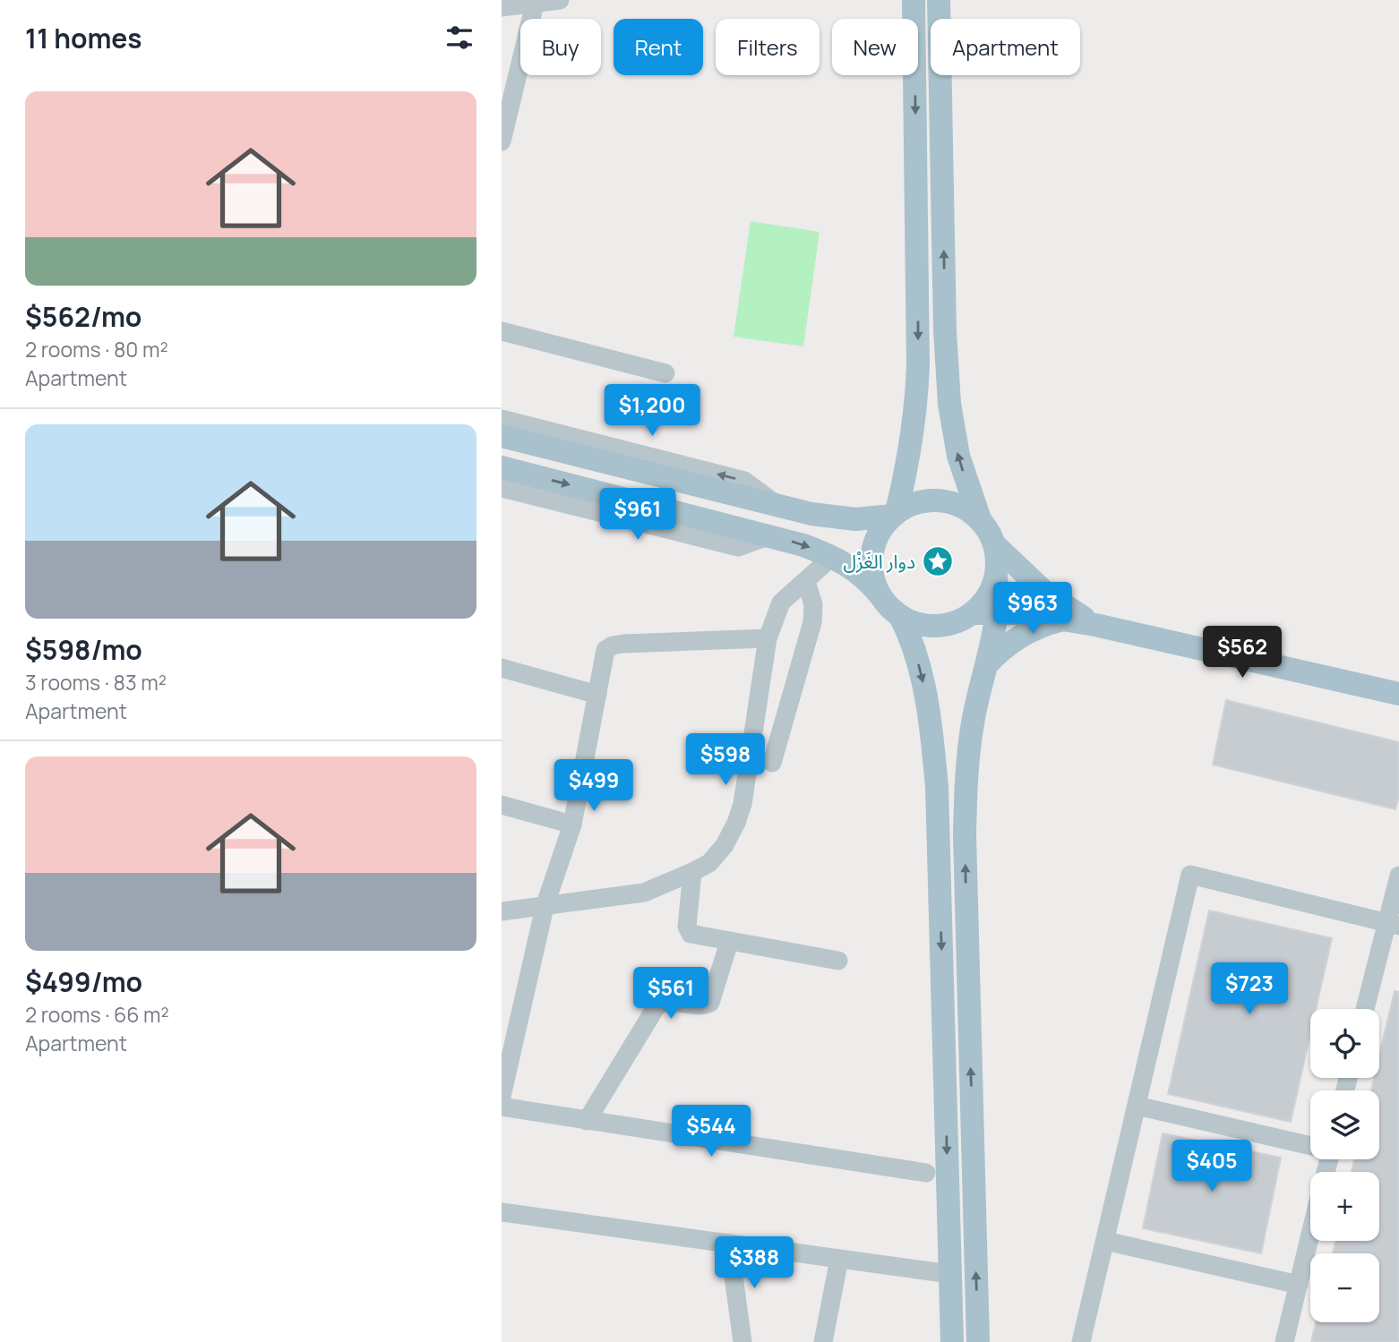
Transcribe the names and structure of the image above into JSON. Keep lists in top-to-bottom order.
{
  "places": {
    "place": ["دوار الغَزْل"]
  },
  "page": {
    "heading": "11 homes",
    "chip": [
      "Buy",
      "Rent",
      "Filters",
      "New",
      "Apartment"
    ],
    "list": [
      {
        "name": "$562/mo",
        "note": "2 rooms · 80 m² · Apartment"
      },
      {
        "name": "$598/mo",
        "note": "3 rooms · 83 m² · Apartment"
      },
      {
        "name": "$499/mo",
        "note": "2 rooms · 66 m² · Apartment"
      }
    ],
    "price": [
      "$1,200",
      "$961",
      "$963",
      "$562",
      "$598",
      "$499",
      "$723",
      "$561",
      "$544",
      "$405",
      "$388"
    ],
    "map_buttons": ["+", "−"]
  }
}
